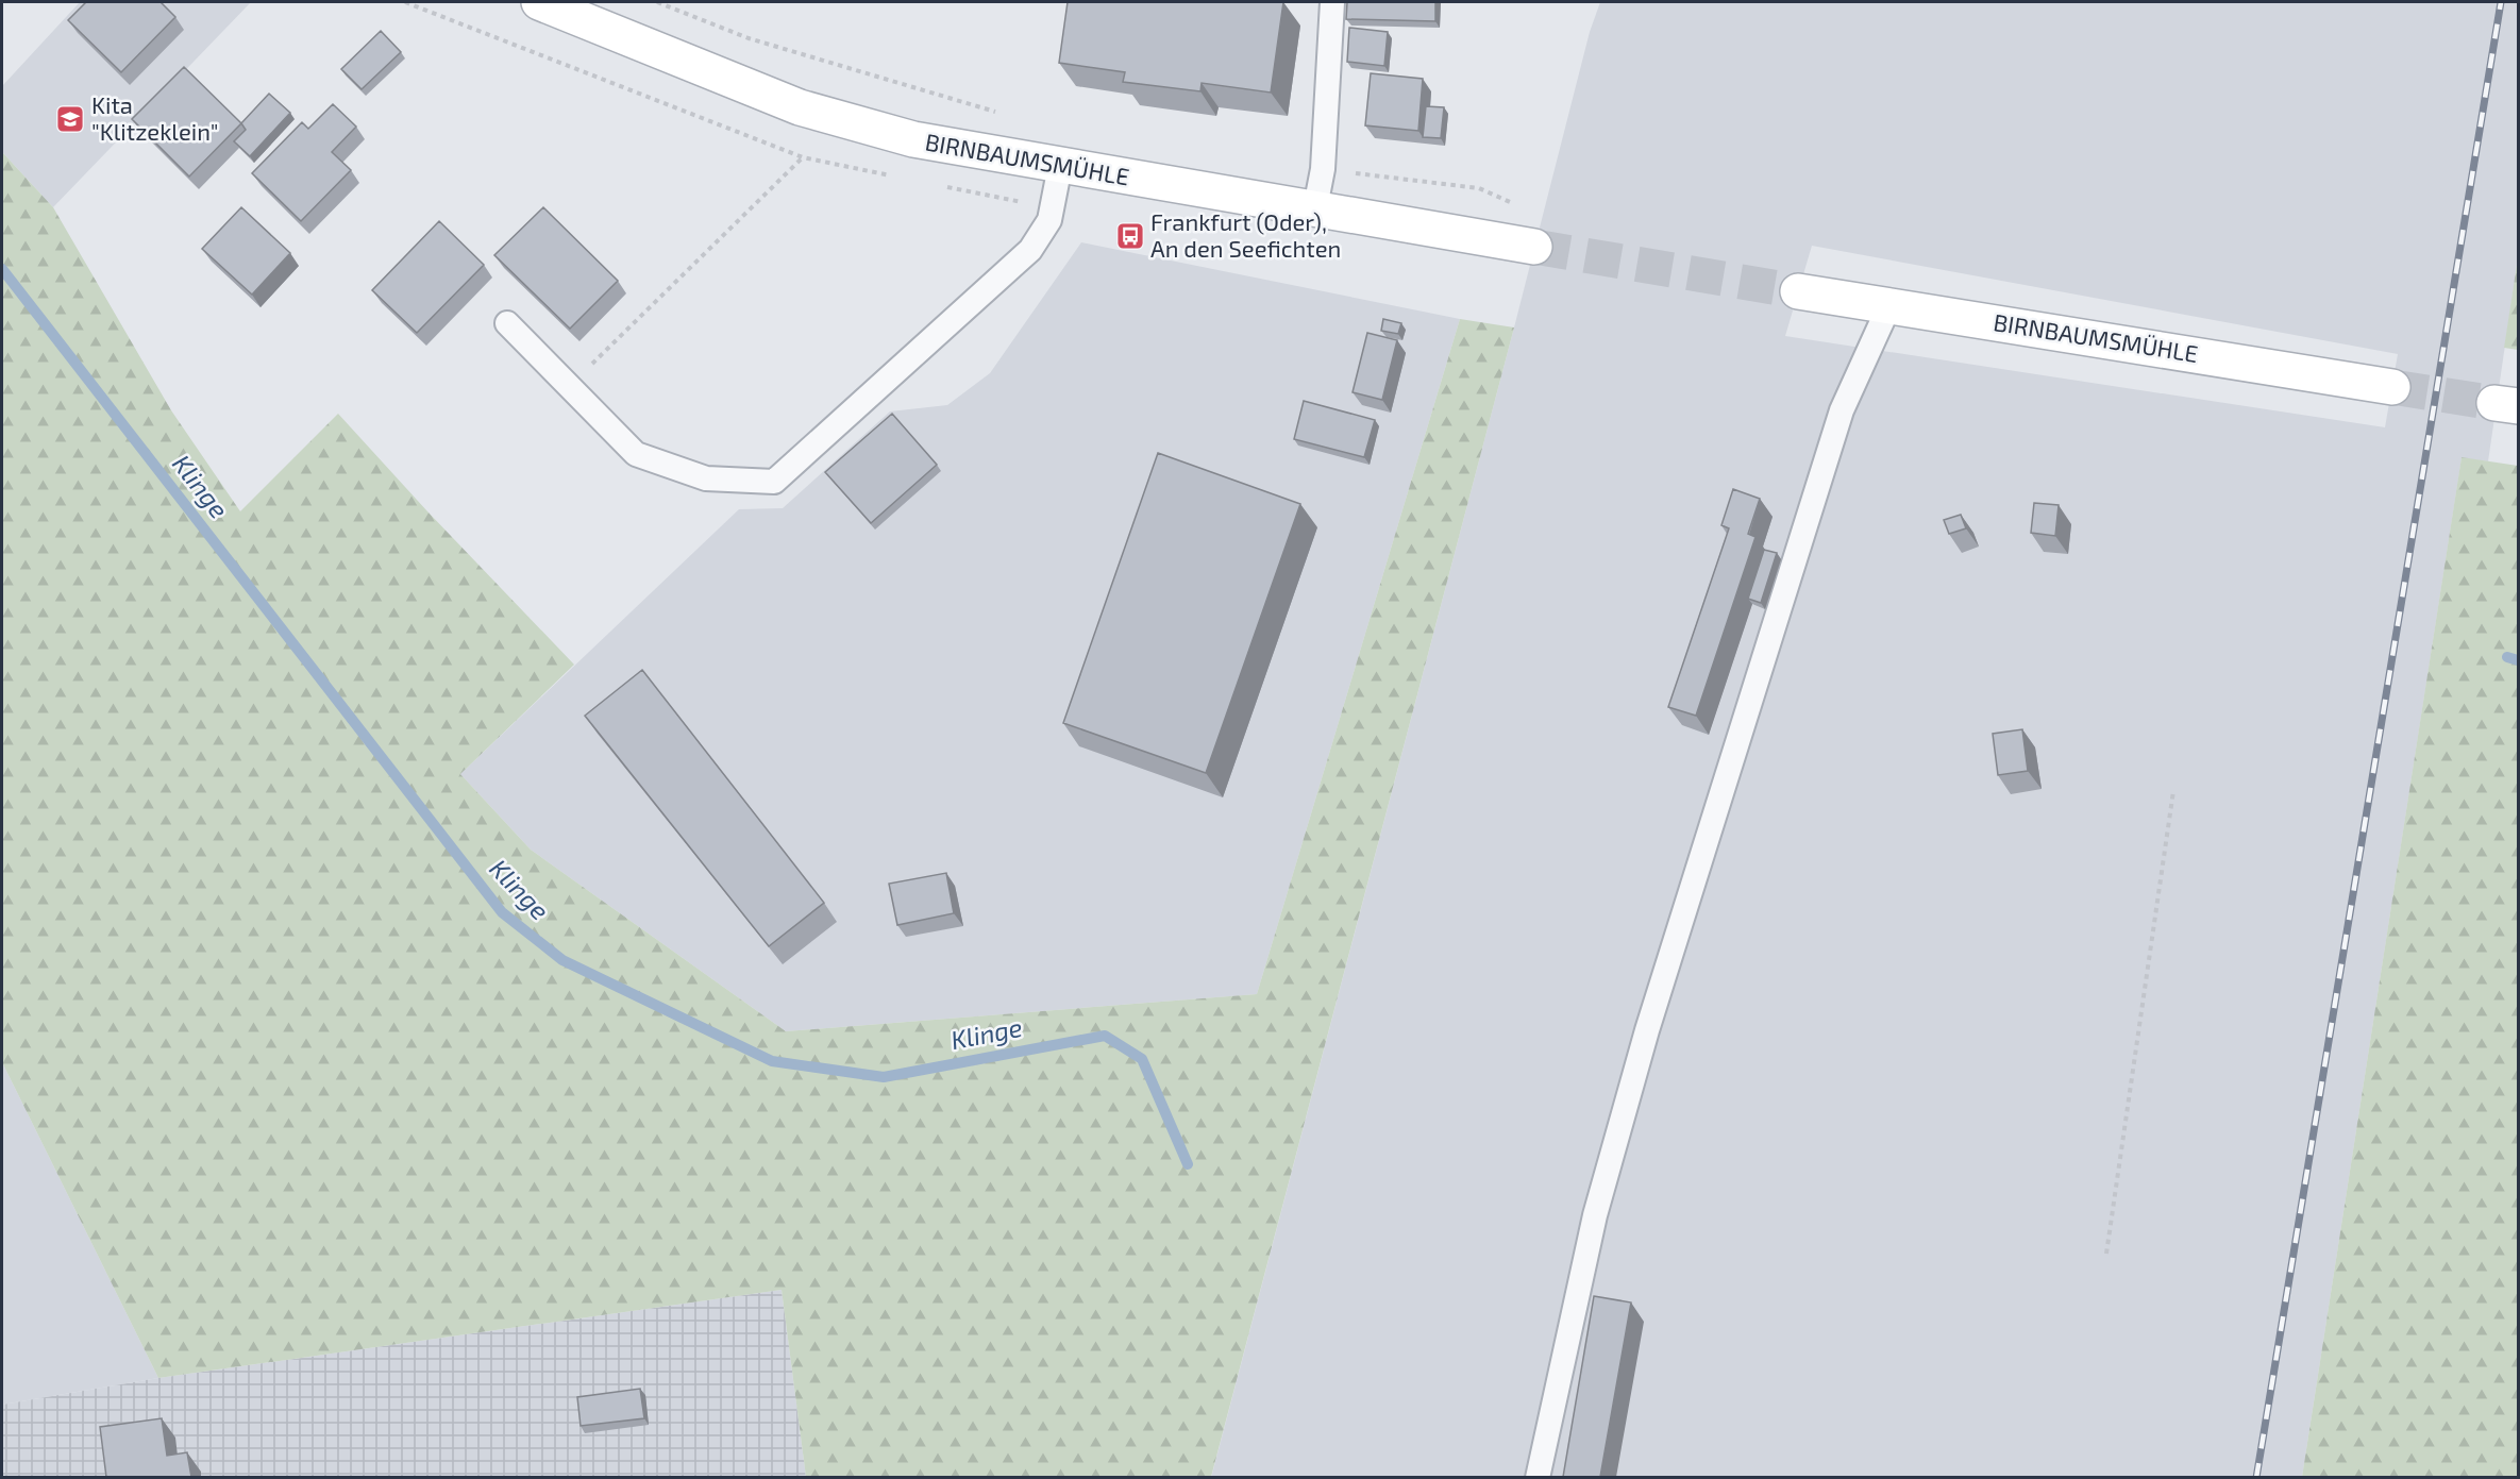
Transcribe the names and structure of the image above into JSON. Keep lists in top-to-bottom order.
{
  "streets": {
    "main road": ["BIRNBAUMSMÜHLE"]
  },
  "water": ["Klinge"],
  "places": {
    "school or university": ["Kita \"Klitzeklein\""],
    "bus stop": ["Frankfurt (Oder), An den Seefichten"]
  }
}
